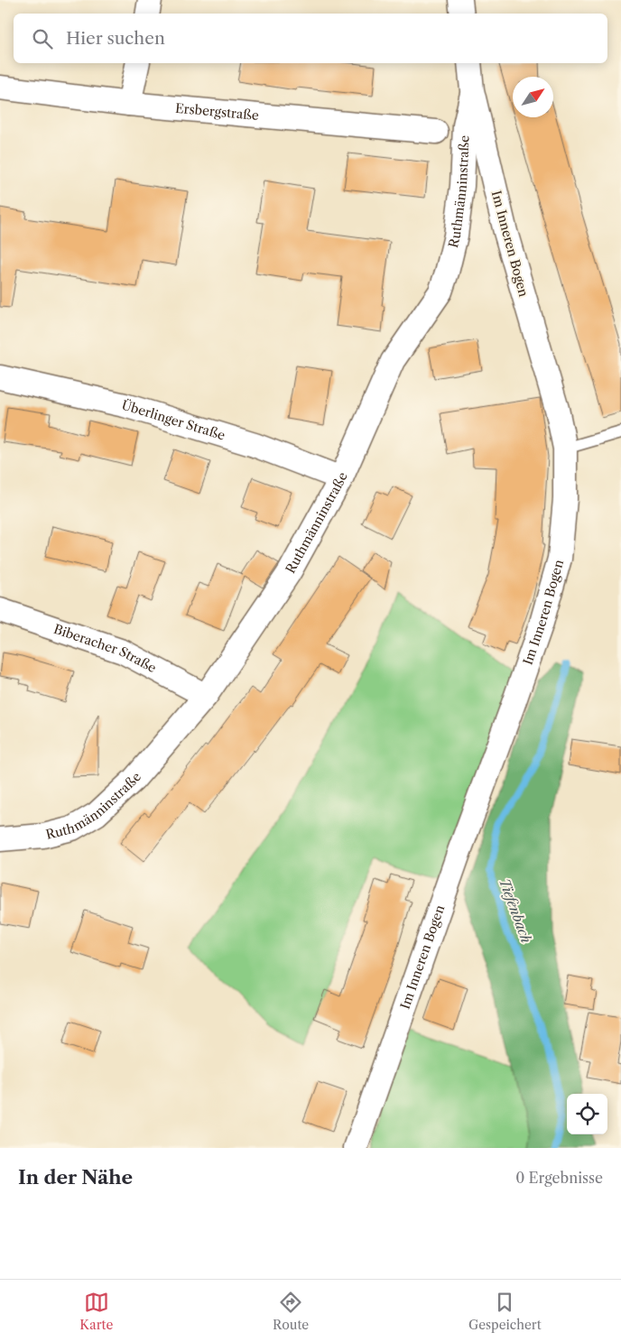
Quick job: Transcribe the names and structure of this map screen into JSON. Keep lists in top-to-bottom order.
{
  "streets": {
    "street": [
      "Ersbergstraße",
      "Ruthmänninstraße",
      "Im Inneren Bogen",
      "Überlinger Straße",
      "Biberacher Straße"
    ]
  },
  "crossings": [
    ["Ruthmänninstraße", "Im Inneren Bogen"],
    ["Ruthmänninstraße", "Überlinger Straße"],
    ["Ruthmänninstraße", "Biberacher Straße"]
  ],
  "water": ["Tiefenbach"],
  "north": "top right",
  "page": {
    "search": "Hier suchen",
    "heading": ["In der Nähe", "0 Ergebnisse"],
    "nav": ["Karte", "Route", "Gespeichert"]
  }
}
